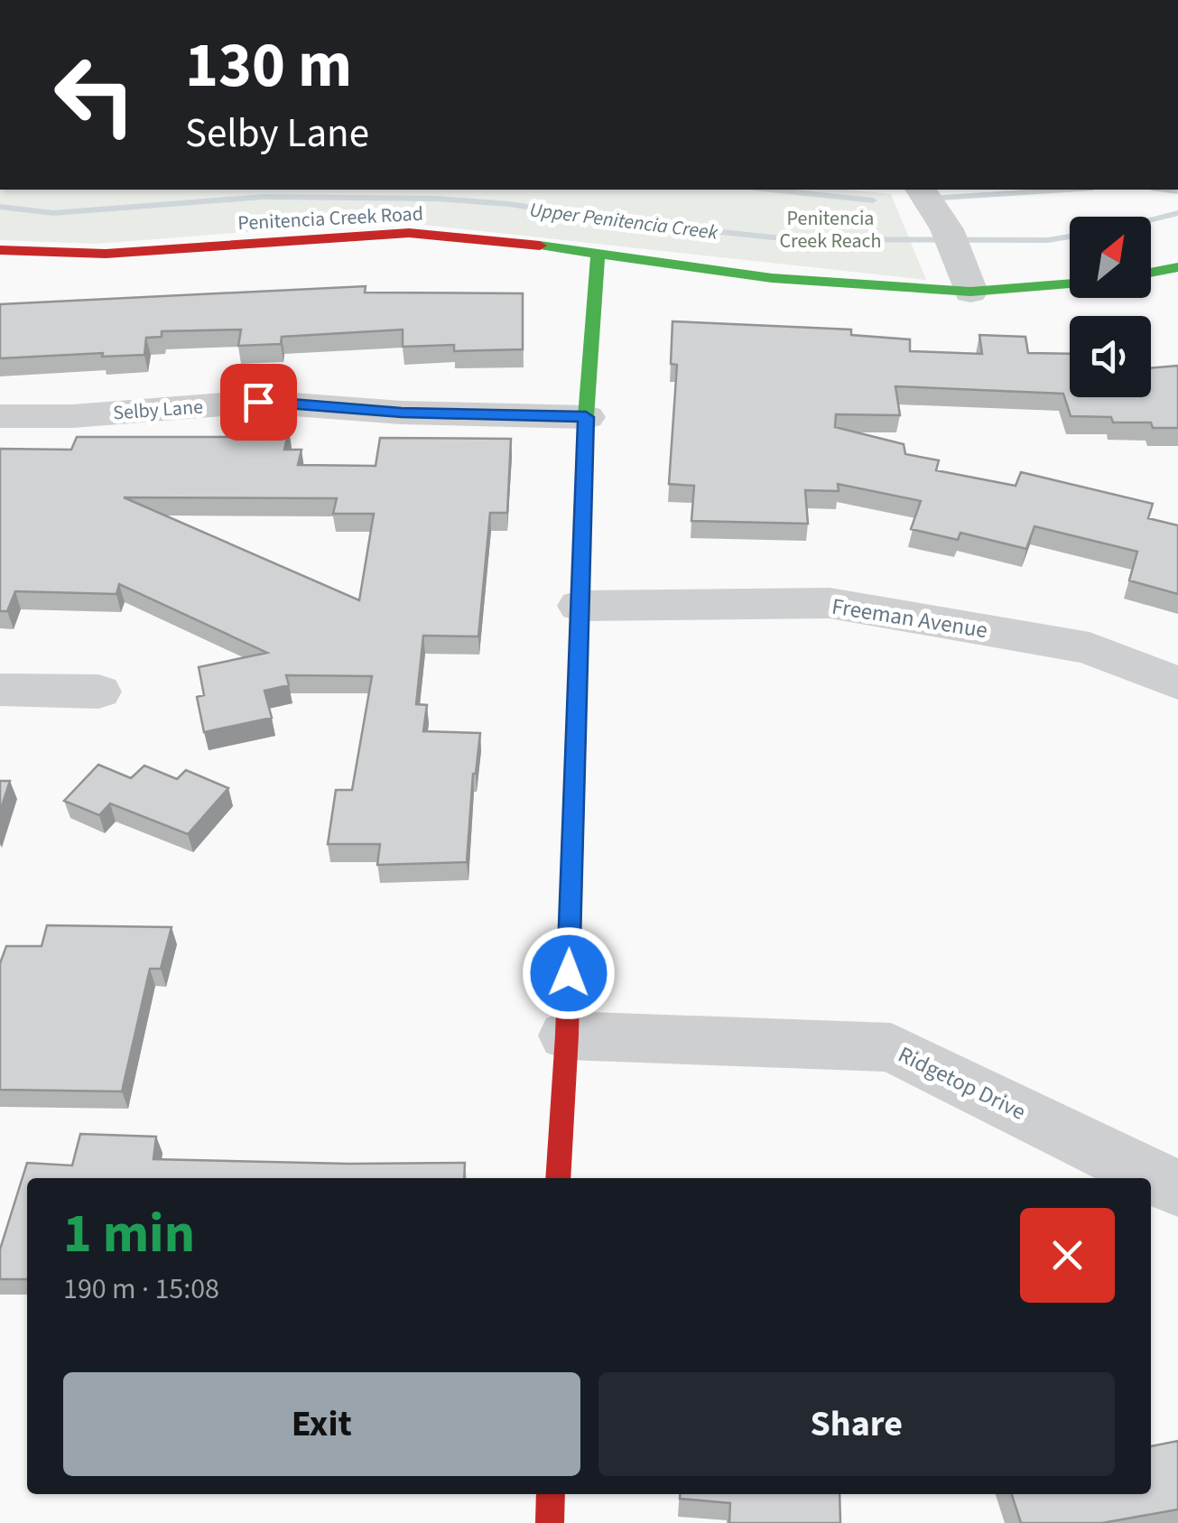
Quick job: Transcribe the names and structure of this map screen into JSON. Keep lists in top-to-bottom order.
{
  "streets": {
    "street": [
      "Penitencia Creek Road",
      "Selby Lane",
      "Freeman Avenue",
      "Ridgetop Drive"
    ]
  },
  "water": ["Upper Penitencia Creek"],
  "parks": ["Penitencia Creek Reach"],
  "north": "top right",
  "page": {
    "turn": ["130 m", "Selby Lane"],
    "heading": ["1 min", "190 m · 15:08"],
    "buttons": ["Exit", "Share"]
  }
}
